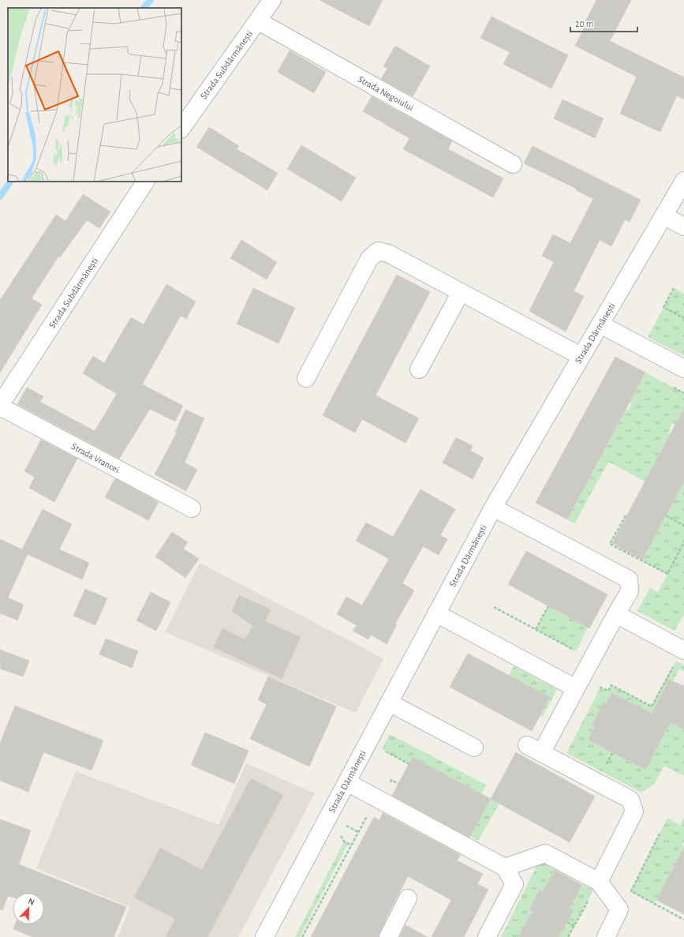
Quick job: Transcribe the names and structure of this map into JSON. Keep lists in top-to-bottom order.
{
  "streets": {
    "street": [
      "Strada Subdărmănești",
      "Strada Negoiului",
      "Strada Dărmănești",
      "Strada Vrancei"
    ]
  },
  "crossings": [
    ["Strada Subdărmănești", "Strada Negoiului"],
    ["Strada Subdărmănești", "Strada Vrancei"]
  ],
  "scale_bar": "20 m",
  "north": "top right"
}
